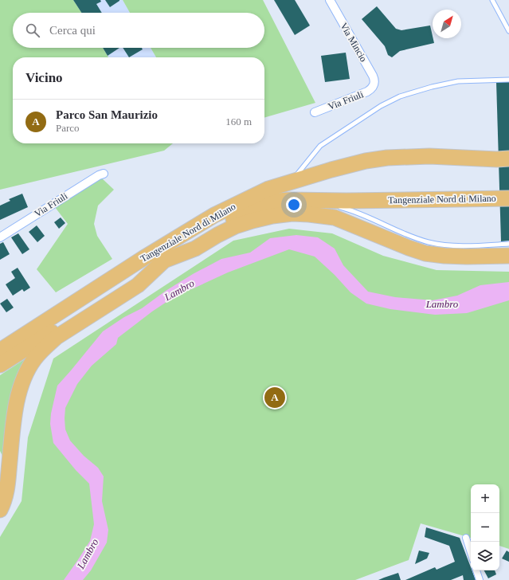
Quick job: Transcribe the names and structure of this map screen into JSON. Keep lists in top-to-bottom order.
{
  "streets": {
    "highway": ["Tangenziale Nord di Milano"],
    "street": ["Via Mincio", "Via Friuli"]
  },
  "crossings": [
    ["Via Mincio", "Via Friuli"]
  ],
  "water": ["Lambro"],
  "north": "top right",
  "page": {
    "search": "Cerca qui",
    "heading": "Vicino",
    "list": [
      {
        "mark": "A",
        "name": "Parco San Maurizio",
        "note": "Parco",
        "value": "160 m"
      }
    ],
    "pins": "A",
    "map_buttons": ["+", "−"]
  }
}
